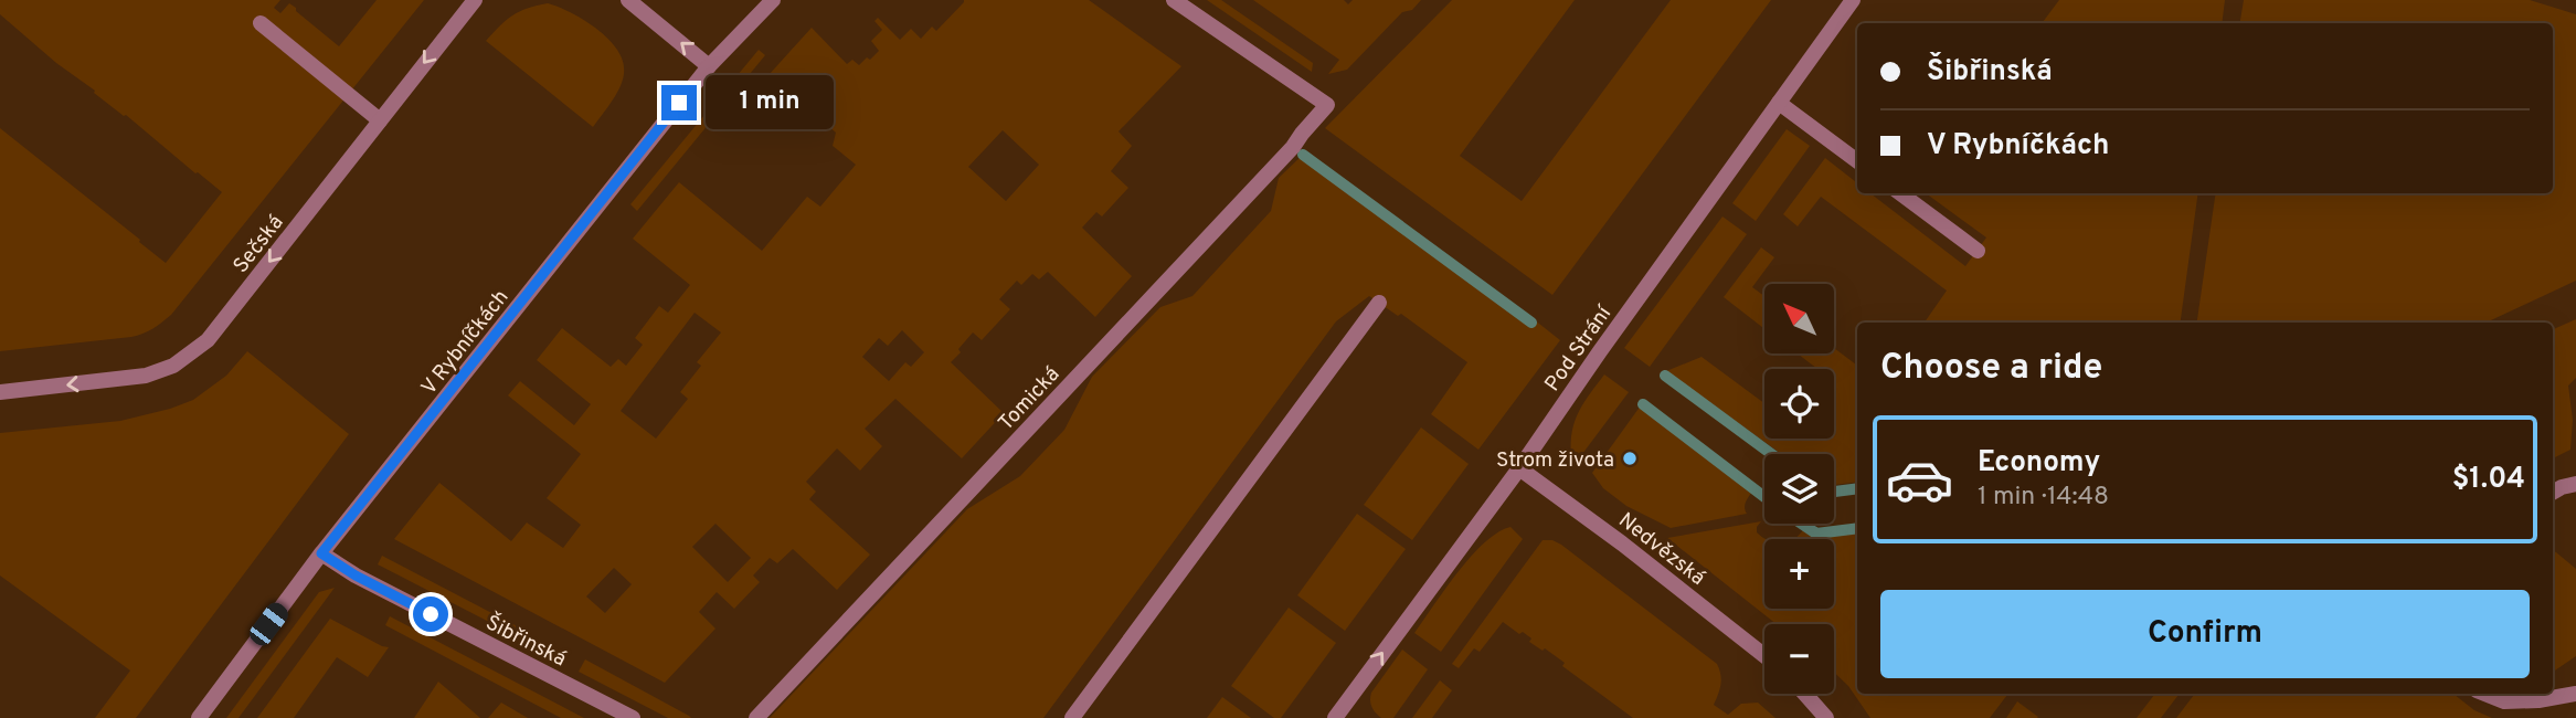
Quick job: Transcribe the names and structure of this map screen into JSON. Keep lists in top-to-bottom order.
{
  "streets": {
    "street": [
      "Sečská",
      "V Rybníčkách",
      "Pod Strání",
      "Tomická",
      "Nedvězská",
      "Šibřinská"
    ]
  },
  "crossings": [
    ["V Rybníčkách", "Šibřinská"],
    ["Pod Strání", "Nedvězská"]
  ],
  "one_way": ["Sečská"],
  "places": ["Strom života"],
  "north": "top left",
  "page": {
    "banner": ["Šibřinská", "V Rybníčkách"],
    "bubble": "1 min",
    "map_buttons": ["+", "−"],
    "heading": "Choose a ride",
    "list": [
      {
        "name": "Economy",
        "note": "1 min · 14:48",
        "value": "$1.04"
      }
    ],
    "buttons": "Confirm"
  }
}
